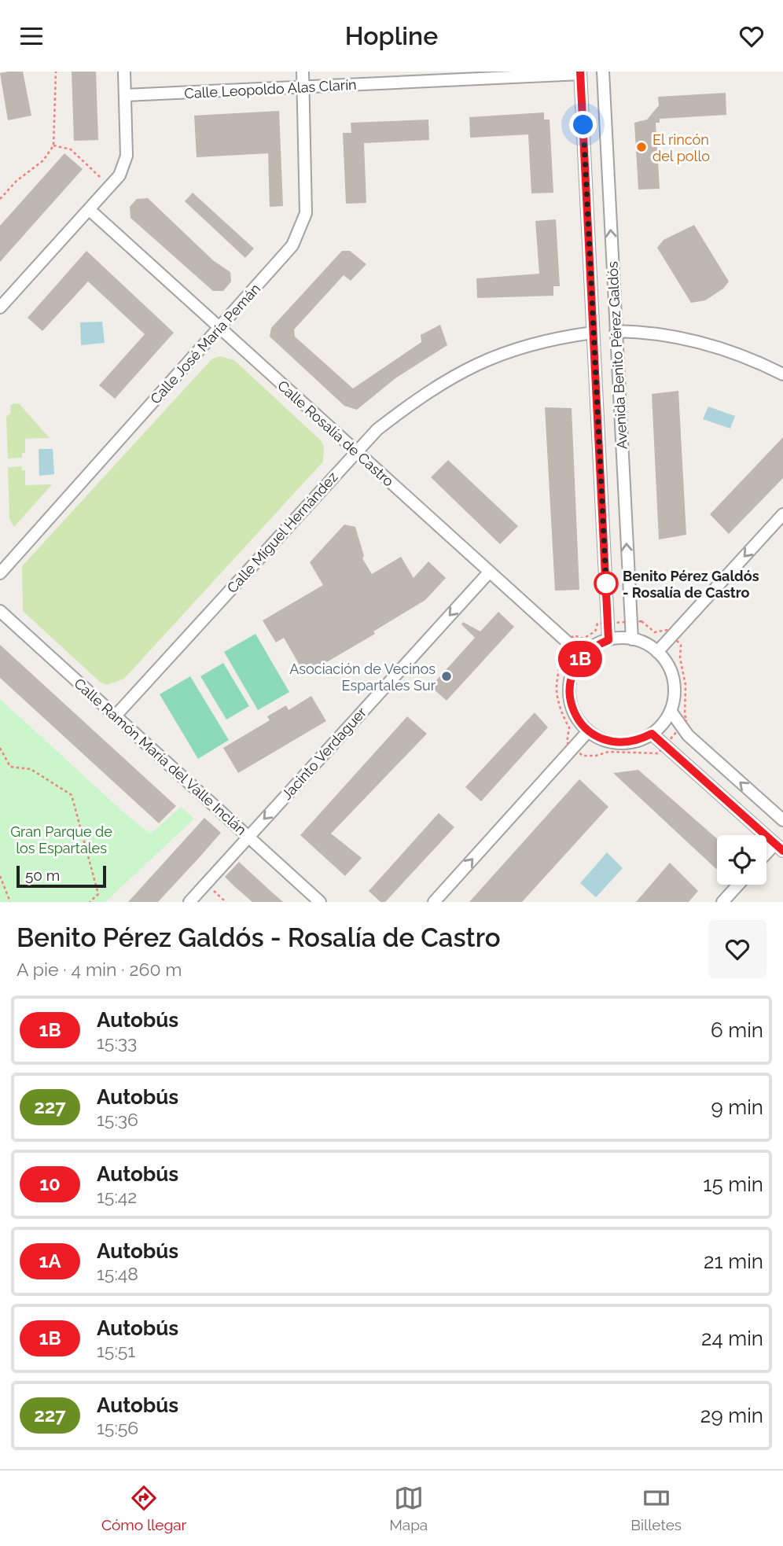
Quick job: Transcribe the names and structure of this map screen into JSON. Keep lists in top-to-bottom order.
{
  "streets": {
    "street": [
      "Calle Leopoldo Alas Clarín",
      "Calle José María Pemán",
      "Avenida Benito Pérez Galdós",
      "Calle Rosalía de Castro",
      "Calle Miguel Hernández",
      "Jacinto Verdaguer",
      "Calle Ramón María del Valle Inclán"
    ]
  },
  "crossings": [
    ["Calle Leopoldo Alas Clarín", "Calle José María Pemán"],
    ["Calle Leopoldo Alas Clarín", "Avenida Benito Pérez Galdós"],
    ["Calle José María Pemán", "Calle Rosalía de Castro"],
    ["Avenida Benito Pérez Galdós", "Calle Rosalía de Castro"],
    ["Avenida Benito Pérez Galdós", "Calle Miguel Hernández"],
    ["Calle Rosalía de Castro", "Calle Miguel Hernández"],
    ["Calle Rosalía de Castro", "Jacinto Verdaguer"],
    ["Calle Miguel Hernández", "Calle Ramón María del Valle Inclán"],
    ["Jacinto Verdaguer", "Calle Ramón María del Valle Inclán"]
  ],
  "one_way": ["Jacinto Verdaguer"],
  "parks": ["Gran Parque de los Espartales"],
  "places": ["El rincón del pollo", "Benito Pérez Galdós - Rosalía de Castro", "Asociación de Vecinos Espartales Sur"],
  "lines": ["bus line 1B"],
  "scale_bar": "50 m",
  "page": {
    "header": "Hopline",
    "on_map": "1B",
    "scale": "50 m",
    "heading": ["Benito Pérez Galdós - Rosalía de Castro", "A pie · 4 min · 260 m"],
    "list": [
      {
        "mark": "1B",
        "name": "Autobús",
        "note": "15:33",
        "value": "6 min"
      },
      {
        "mark": "227",
        "name": "Autobús",
        "note": "15:36",
        "value": "9 min"
      },
      {
        "mark": "10",
        "name": "Autobús",
        "note": "15:42",
        "value": "15 min"
      },
      {
        "mark": "1A",
        "name": "Autobús",
        "note": "15:48",
        "value": "21 min"
      },
      {
        "mark": "1B",
        "name": "Autobús",
        "note": "15:51",
        "value": "24 min"
      },
      {
        "mark": "227",
        "name": "Autobús",
        "note": "15:56",
        "value": "29 min"
      }
    ],
    "tabs": ["Cómo llegar", "Mapa", "Billetes"]
  }
}
